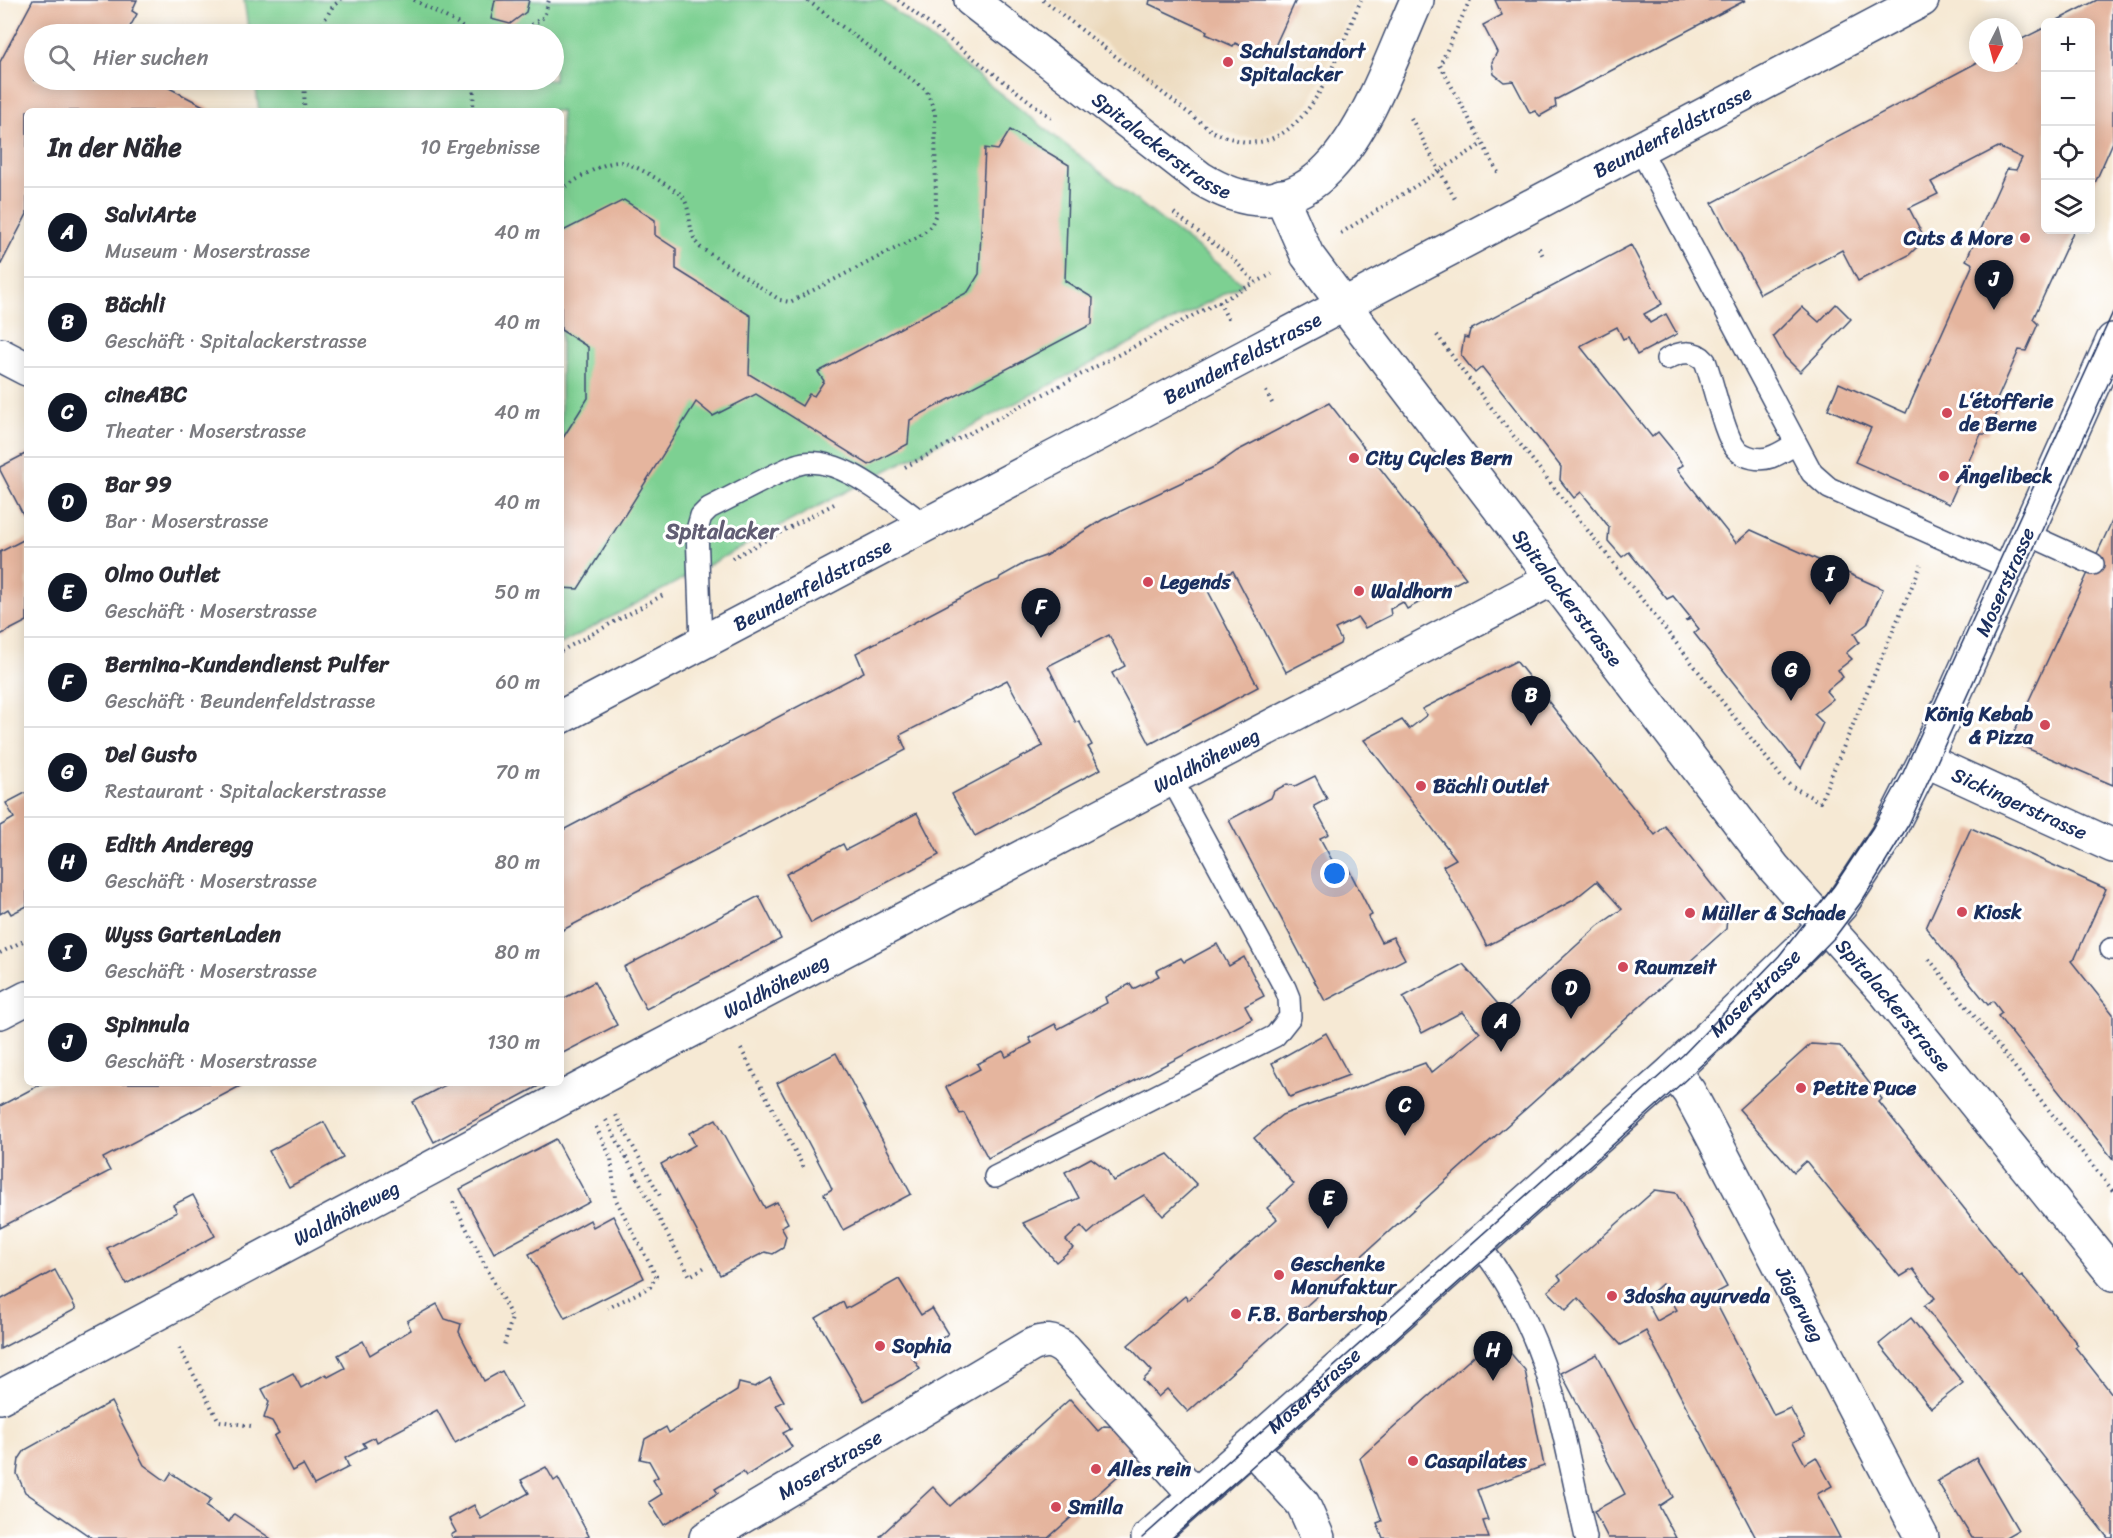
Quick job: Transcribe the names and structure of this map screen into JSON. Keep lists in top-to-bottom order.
{
  "streets": {
    "street": [
      "Beundenfeldstrasse",
      "Spitalackerstrasse",
      "Moserstrasse",
      "Waldhöheweg",
      "Sickingerstrasse",
      "Jägerweg"
    ]
  },
  "crossings": [
    ["Beundenfeldstrasse", "Spitalackerstrasse"],
    ["Spitalackerstrasse", "Moserstrasse"],
    ["Spitalackerstrasse", "Waldhöheweg"],
    ["Moserstrasse", "Sickingerstrasse"],
    ["Moserstrasse", "Jägerweg"]
  ],
  "districts": ["Spitalacker"],
  "places": [
    "Schulstandort Spitalacker",
    "Cuts & More",
    "L‘étofferie de Berne",
    "City Cycles Bern",
    "Ängelibeck",
    "Legends",
    "Waldhorn",
    "König Kebab & Pizza",
    "Bächli Outlet",
    "Kiosk",
    "Müller & Schade",
    "Raumzeit",
    "Petite Puce",
    "Geschenke Manufaktur",
    "3dosha ayurveda",
    "F.B. Barbershop",
    "Sophia",
    "Casapilates",
    "Alles rein",
    "Smilla"
  ],
  "north": "bottom",
  "page": {
    "map_buttons": ["+", "−"],
    "search": "Hier suchen",
    "heading": ["In der Nähe", "10 Ergebnisse"],
    "list": [
      {
        "mark": "A",
        "name": "SalviArte",
        "note": "Museum · Moserstrasse",
        "value": "40 m"
      },
      {
        "mark": "B",
        "name": "Bächli",
        "note": "Geschäft · Spitalackerstrasse",
        "value": "40 m"
      },
      {
        "mark": "C",
        "name": "cineABC",
        "note": "Theater · Moserstrasse",
        "value": "40 m"
      },
      {
        "mark": "D",
        "name": "Bar 99",
        "note": "Bar · Moserstrasse",
        "value": "40 m"
      },
      {
        "mark": "E",
        "name": "Olmo Outlet",
        "note": "Geschäft · Moserstrasse",
        "value": "50 m"
      },
      {
        "mark": "F",
        "name": "Bernina-Kundendienst Pulfer",
        "note": "Geschäft · Beundenfeldstrasse",
        "value": "60 m"
      },
      {
        "mark": "G",
        "name": "Del Gusto",
        "note": "Restaurant · Spitalackerstrasse",
        "value": "70 m"
      },
      {
        "mark": "H",
        "name": "Edith Anderegg",
        "note": "Geschäft · Moserstrasse",
        "value": "80 m"
      },
      {
        "mark": "I",
        "name": "Wyss GartenLaden",
        "note": "Geschäft · Moserstrasse",
        "value": "80 m"
      },
      {
        "mark": "J",
        "name": "Spinnula",
        "note": "Geschäft · Moserstrasse",
        "value": "130 m"
      }
    ],
    "pins": [
      "J",
      "I",
      "F",
      "G",
      "B",
      "D",
      "A",
      "C",
      "E",
      "H"
    ]
  }
}
